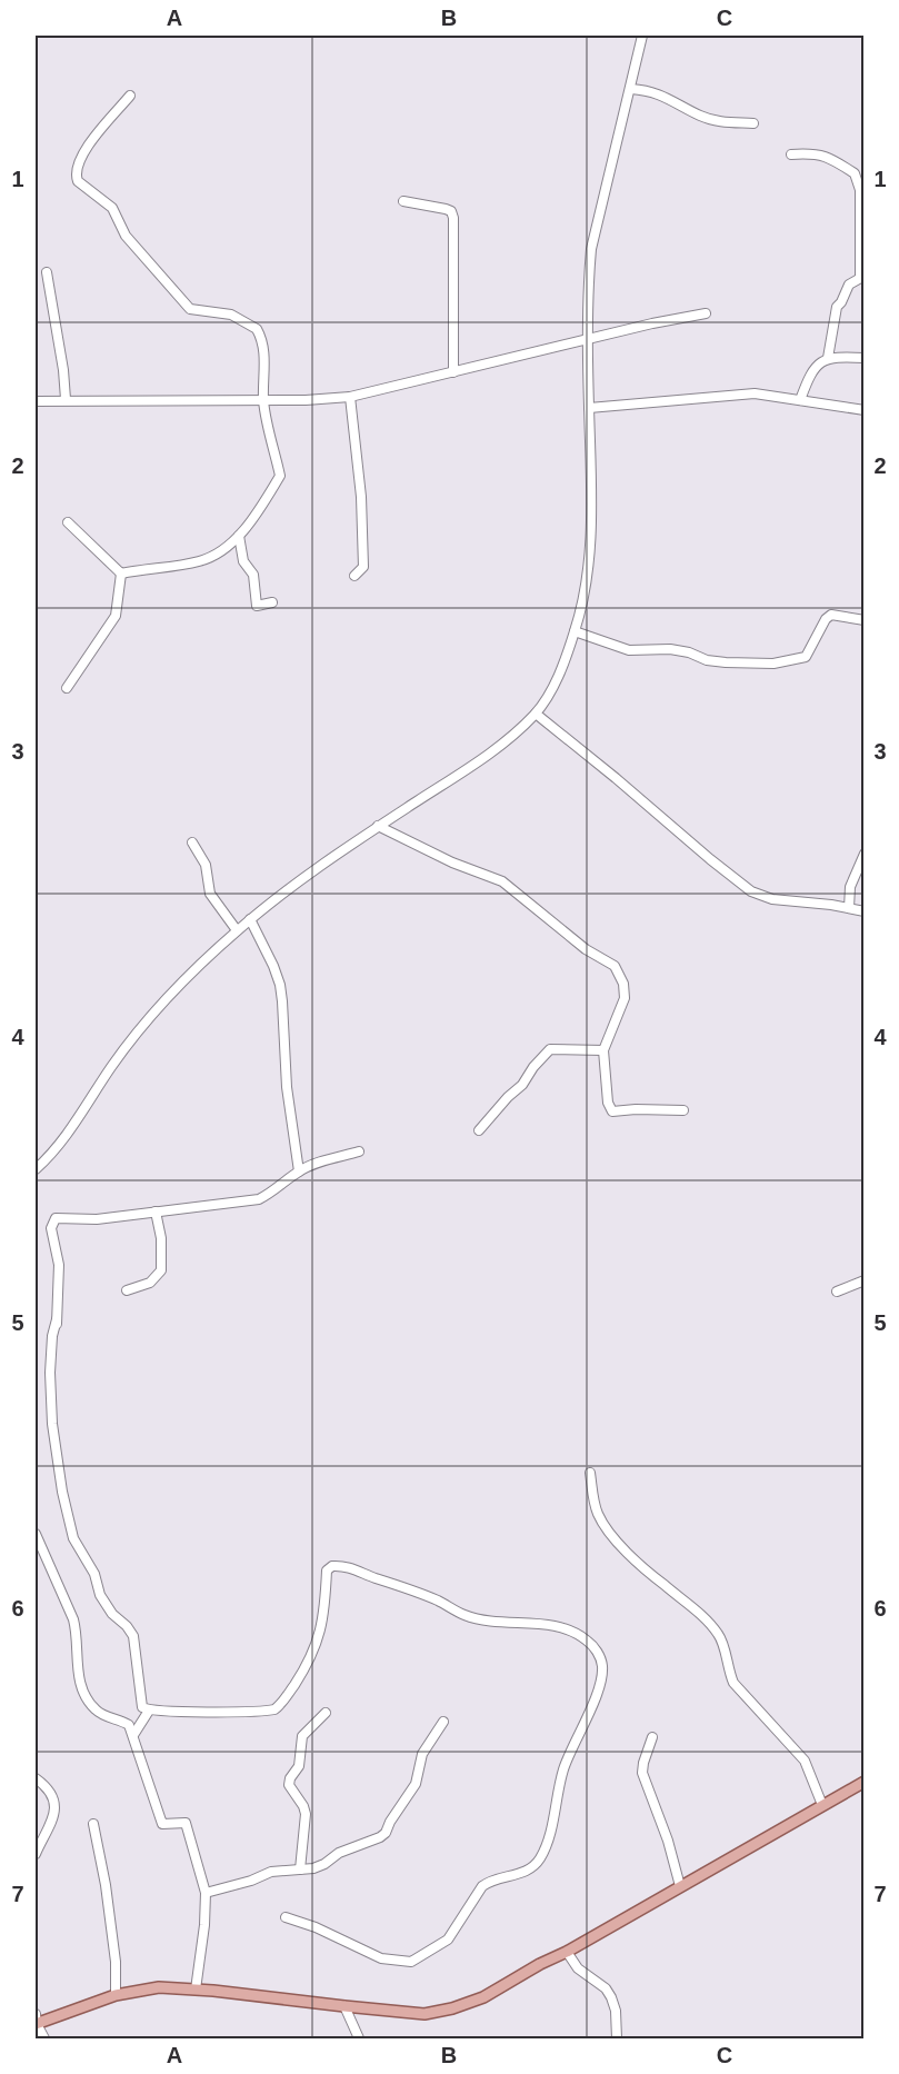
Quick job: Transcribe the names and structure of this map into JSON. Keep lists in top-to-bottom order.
{
  "grid": {
    "columns": ["A", "B", "C"],
    "rows": [
      "1",
      "2",
      "3",
      "4",
      "5",
      "6",
      "7"
    ]
  }
}
